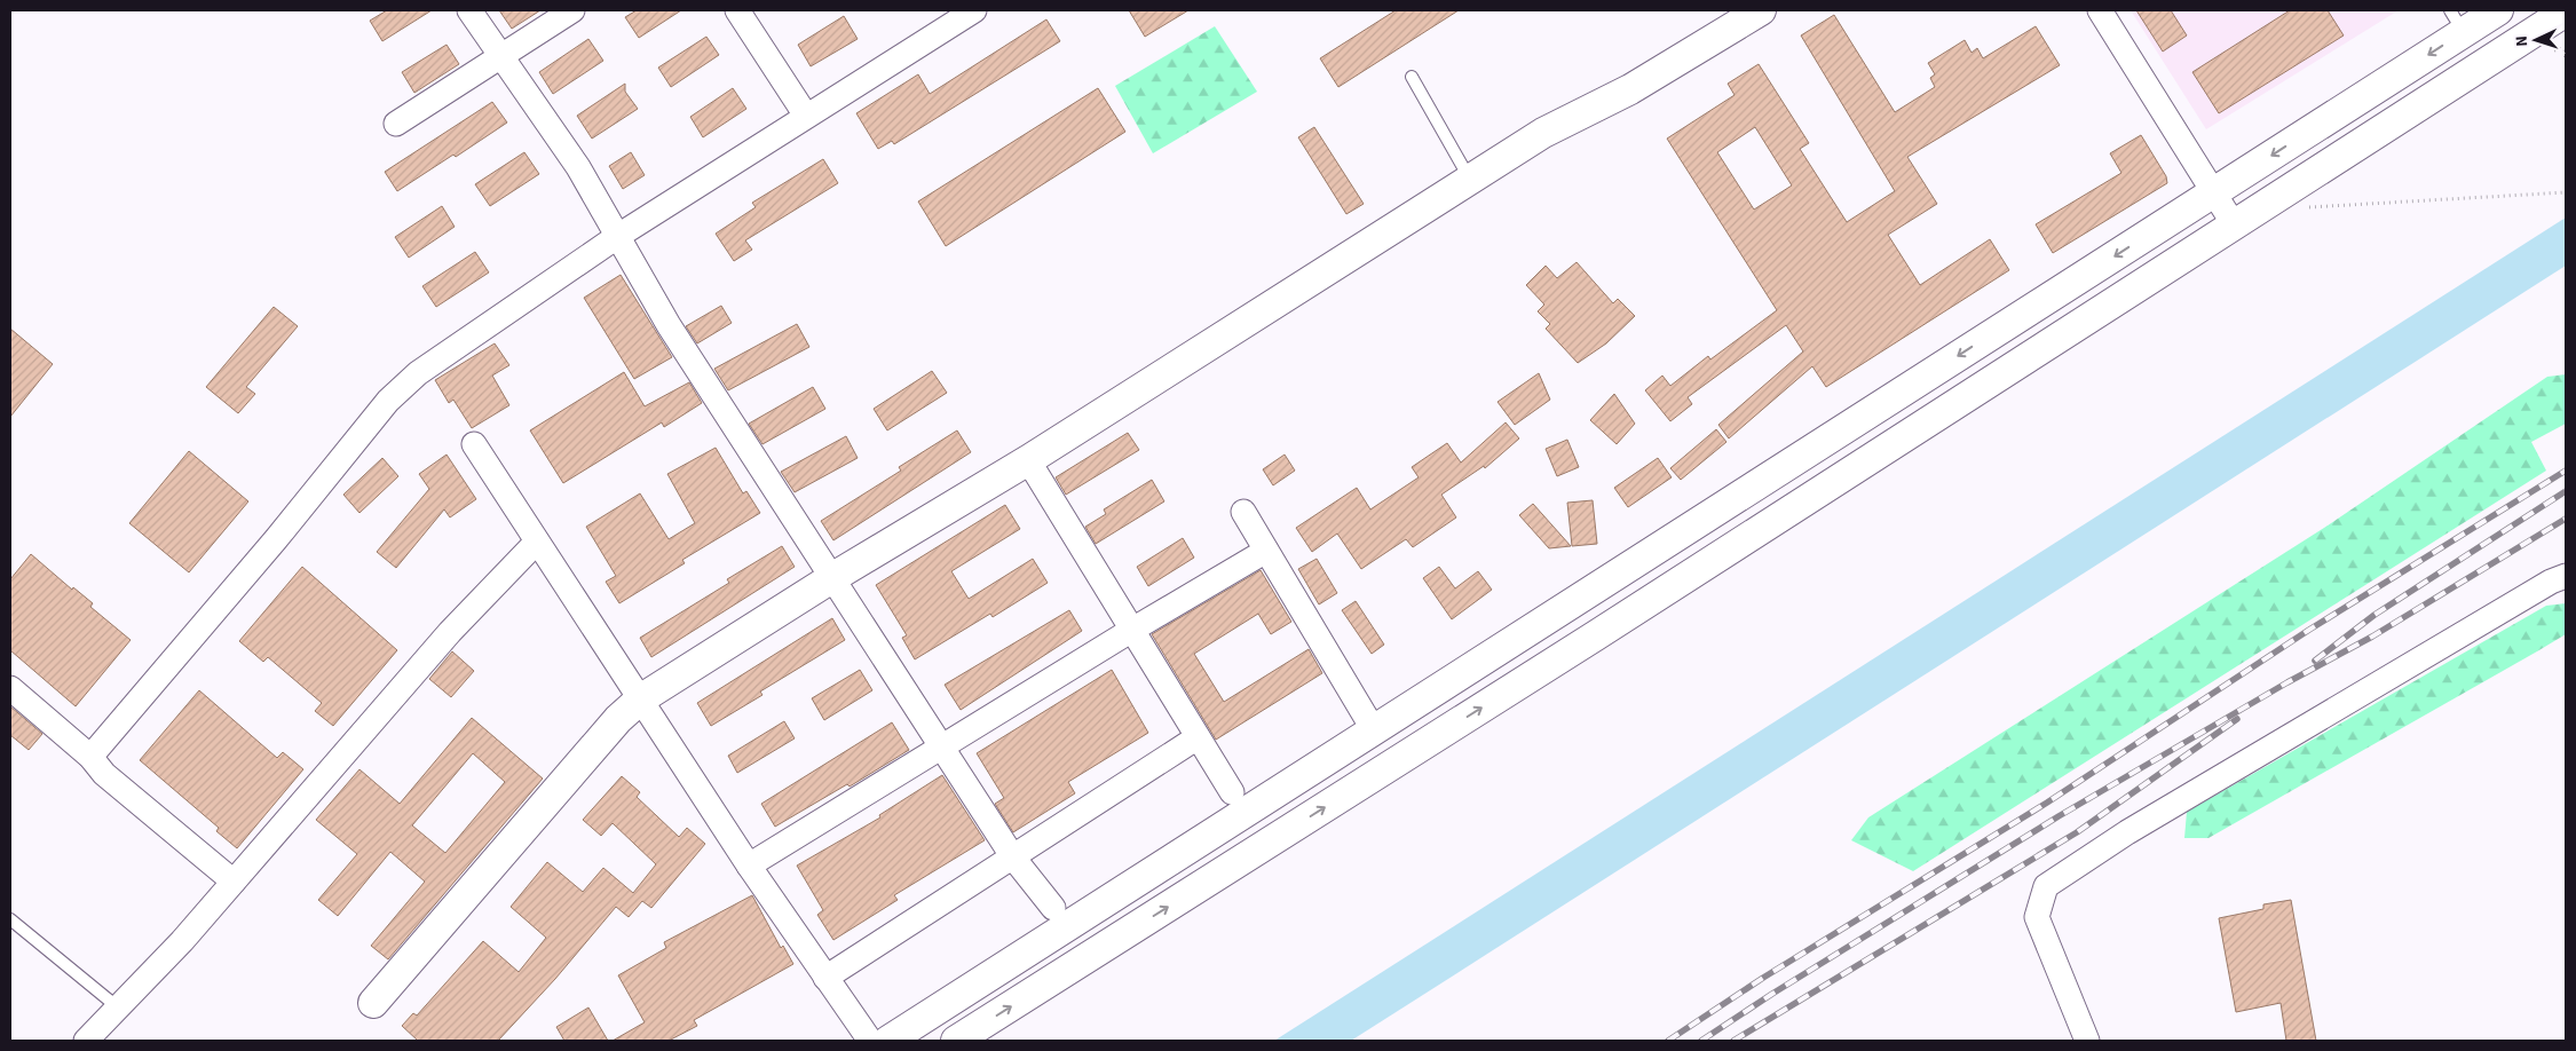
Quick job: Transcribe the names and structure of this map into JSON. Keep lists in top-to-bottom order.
{
  "north": "left"
}
